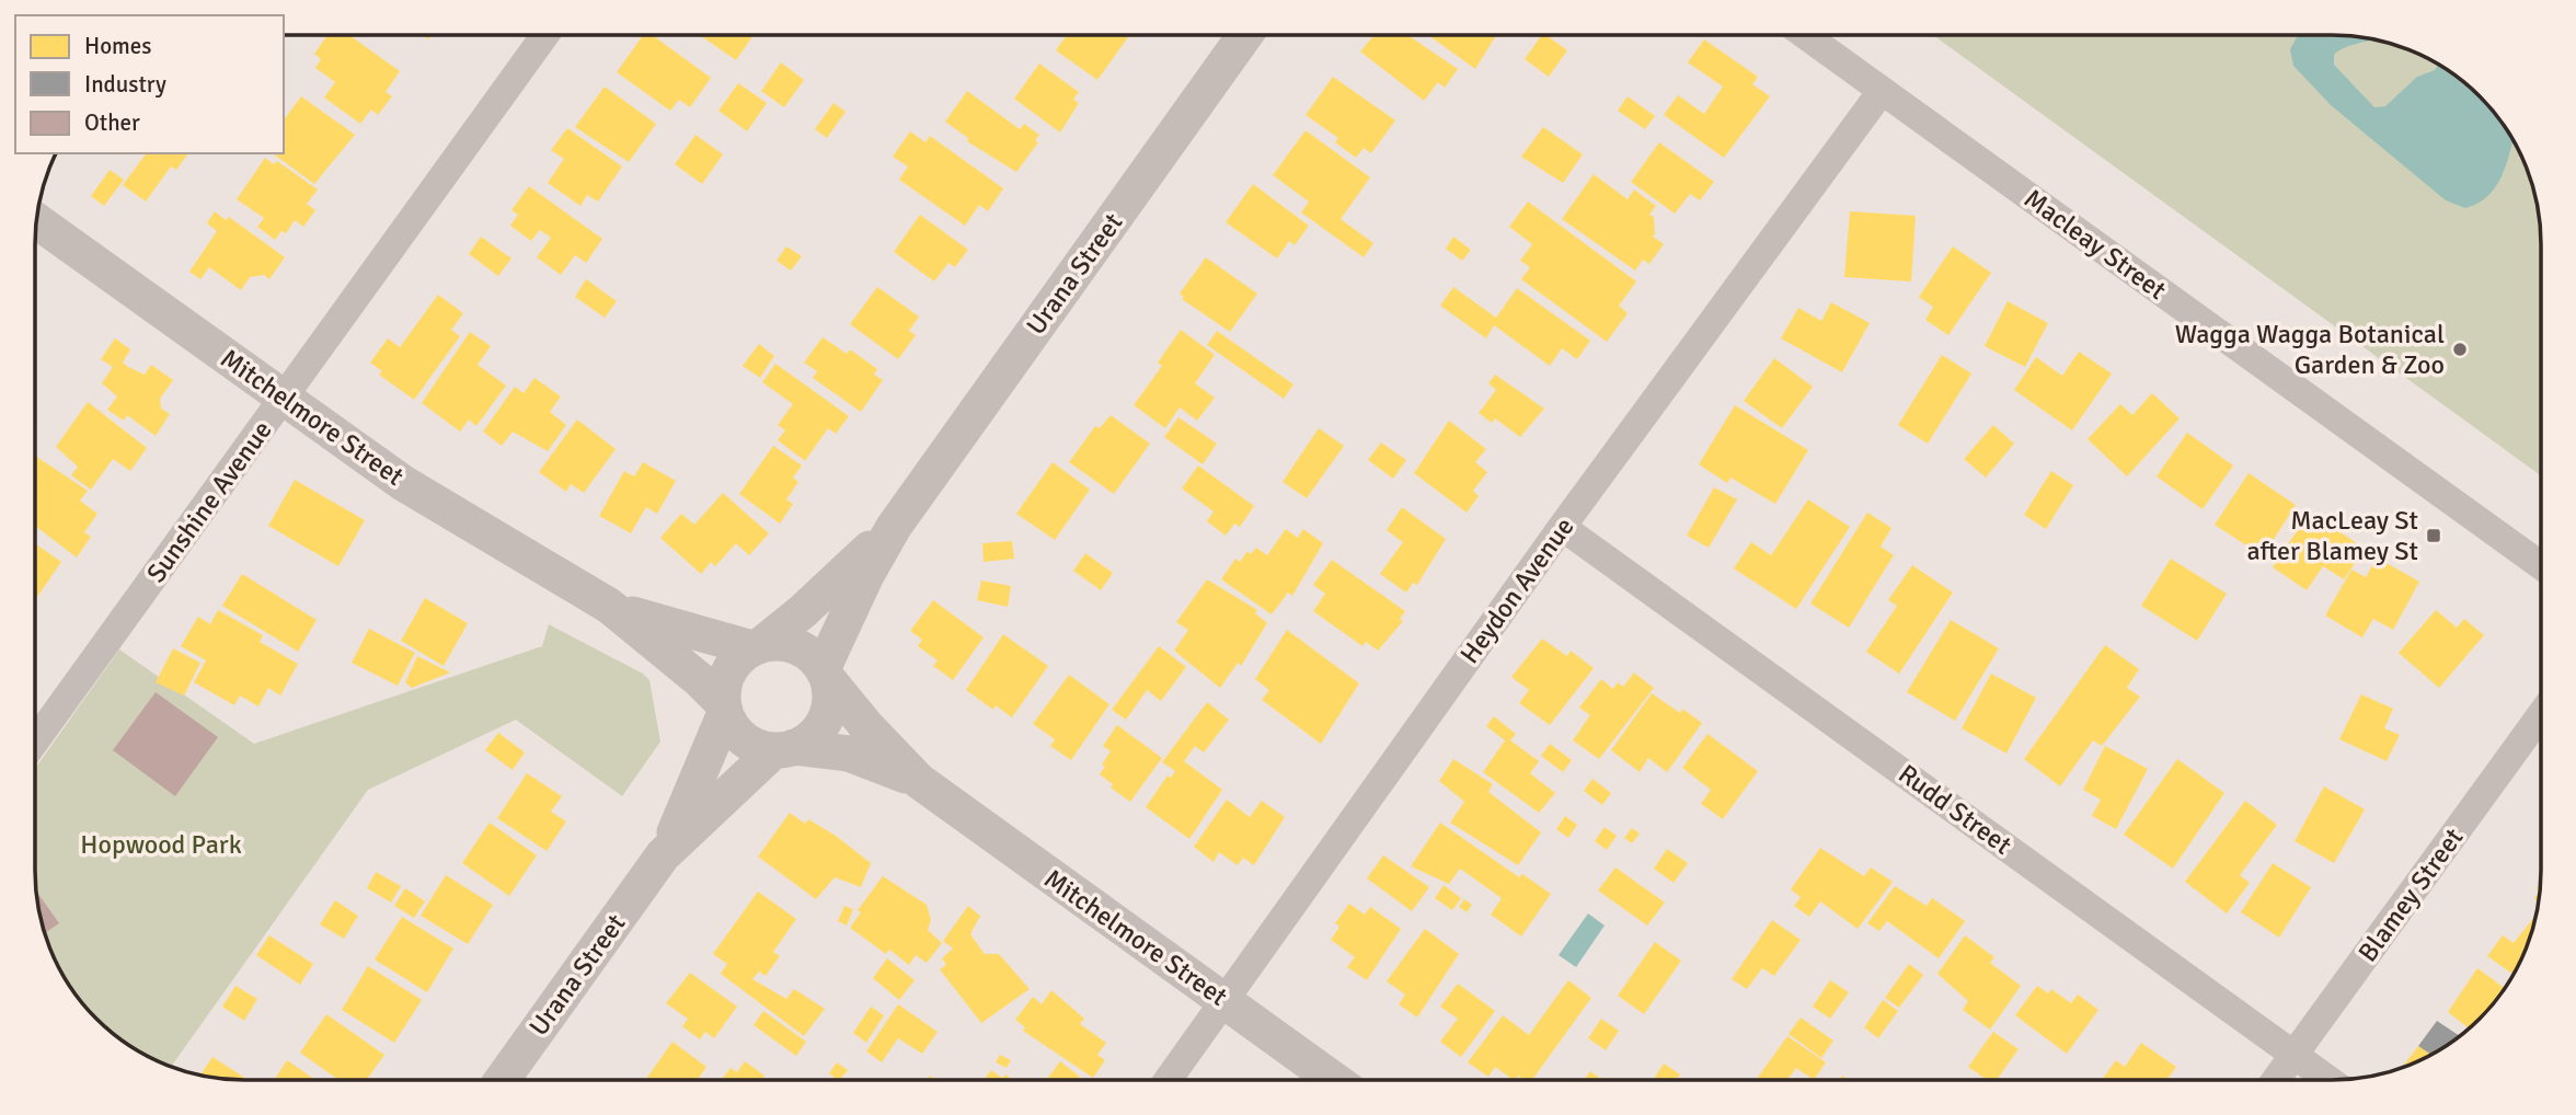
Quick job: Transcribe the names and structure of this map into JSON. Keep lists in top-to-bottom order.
{
  "streets": {
    "street": [
      "Macleay Street",
      "Urana Street",
      "Mitchelmore Street",
      "Sunshine Avenue",
      "Heydon Avenue",
      "Rudd Street",
      "Blamey Street"
    ]
  },
  "crossings": [
    ["Macleay Street", "Heydon Avenue"],
    ["Urana Street", "Mitchelmore Street"],
    ["Mitchelmore Street", "Sunshine Avenue"],
    ["Mitchelmore Street", "Heydon Avenue"],
    ["Heydon Avenue", "Rudd Street"],
    ["Rudd Street", "Blamey Street"]
  ],
  "parks": ["Hopwood Park"],
  "places": {
    "other": ["Wagga Wagga Botanical Garden & Zoo"],
    "transit": ["MacLeay St after Blamey St"]
  },
  "legend": ["Homes", "Industry", "Other"]
}
